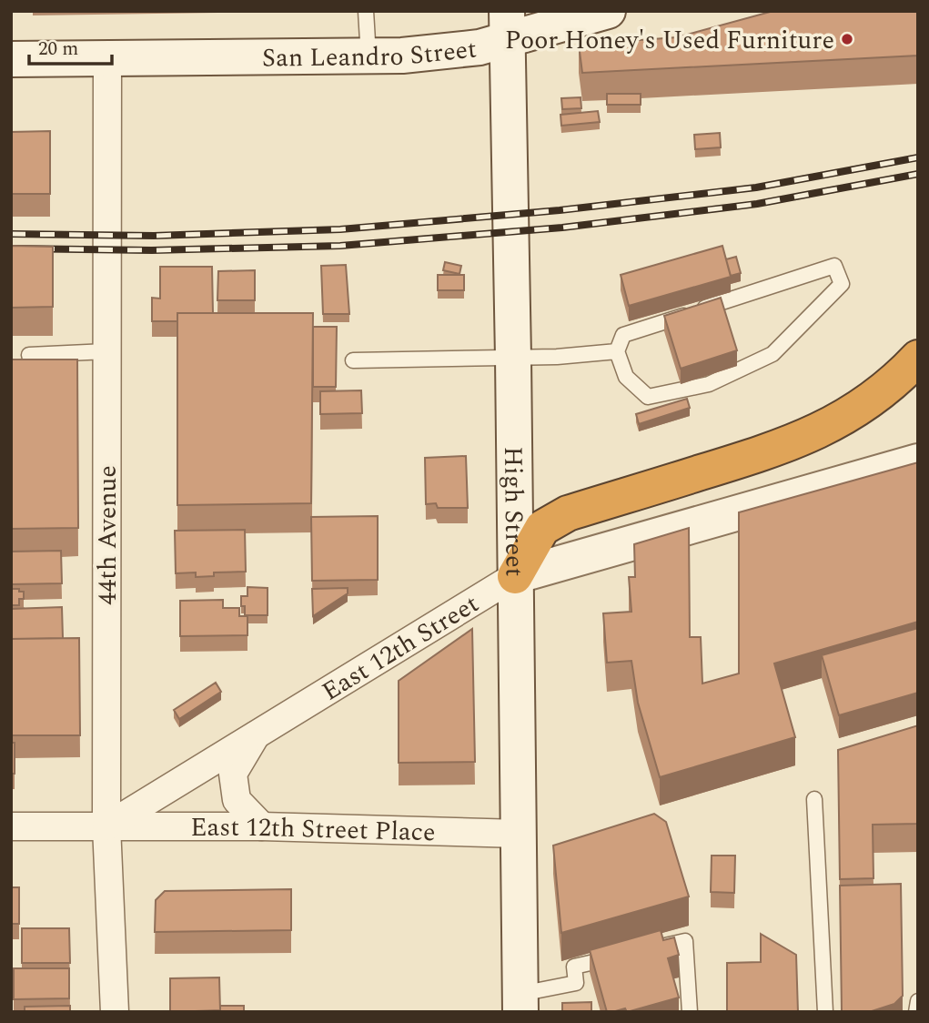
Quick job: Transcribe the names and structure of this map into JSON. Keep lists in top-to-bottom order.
{
  "streets": {
    "main road": ["San Leandro Street", "High Street", "East 12th Street"],
    "street": ["44th Avenue", "East 12th Street Place"]
  },
  "crossings": [
    ["San Leandro Street", "High Street"],
    ["San Leandro Street", "44th Avenue"],
    ["High Street", "East 12th Street"],
    ["High Street", "East 12th Street Place"],
    ["44th Avenue", "East 12th Street"],
    ["44th Avenue", "East 12th Street Place"],
    ["East 12th Street", "East 12th Street Place"]
  ],
  "places": ["Poor Honey's Used Furniture"],
  "scale_bar": "20 m"
}
